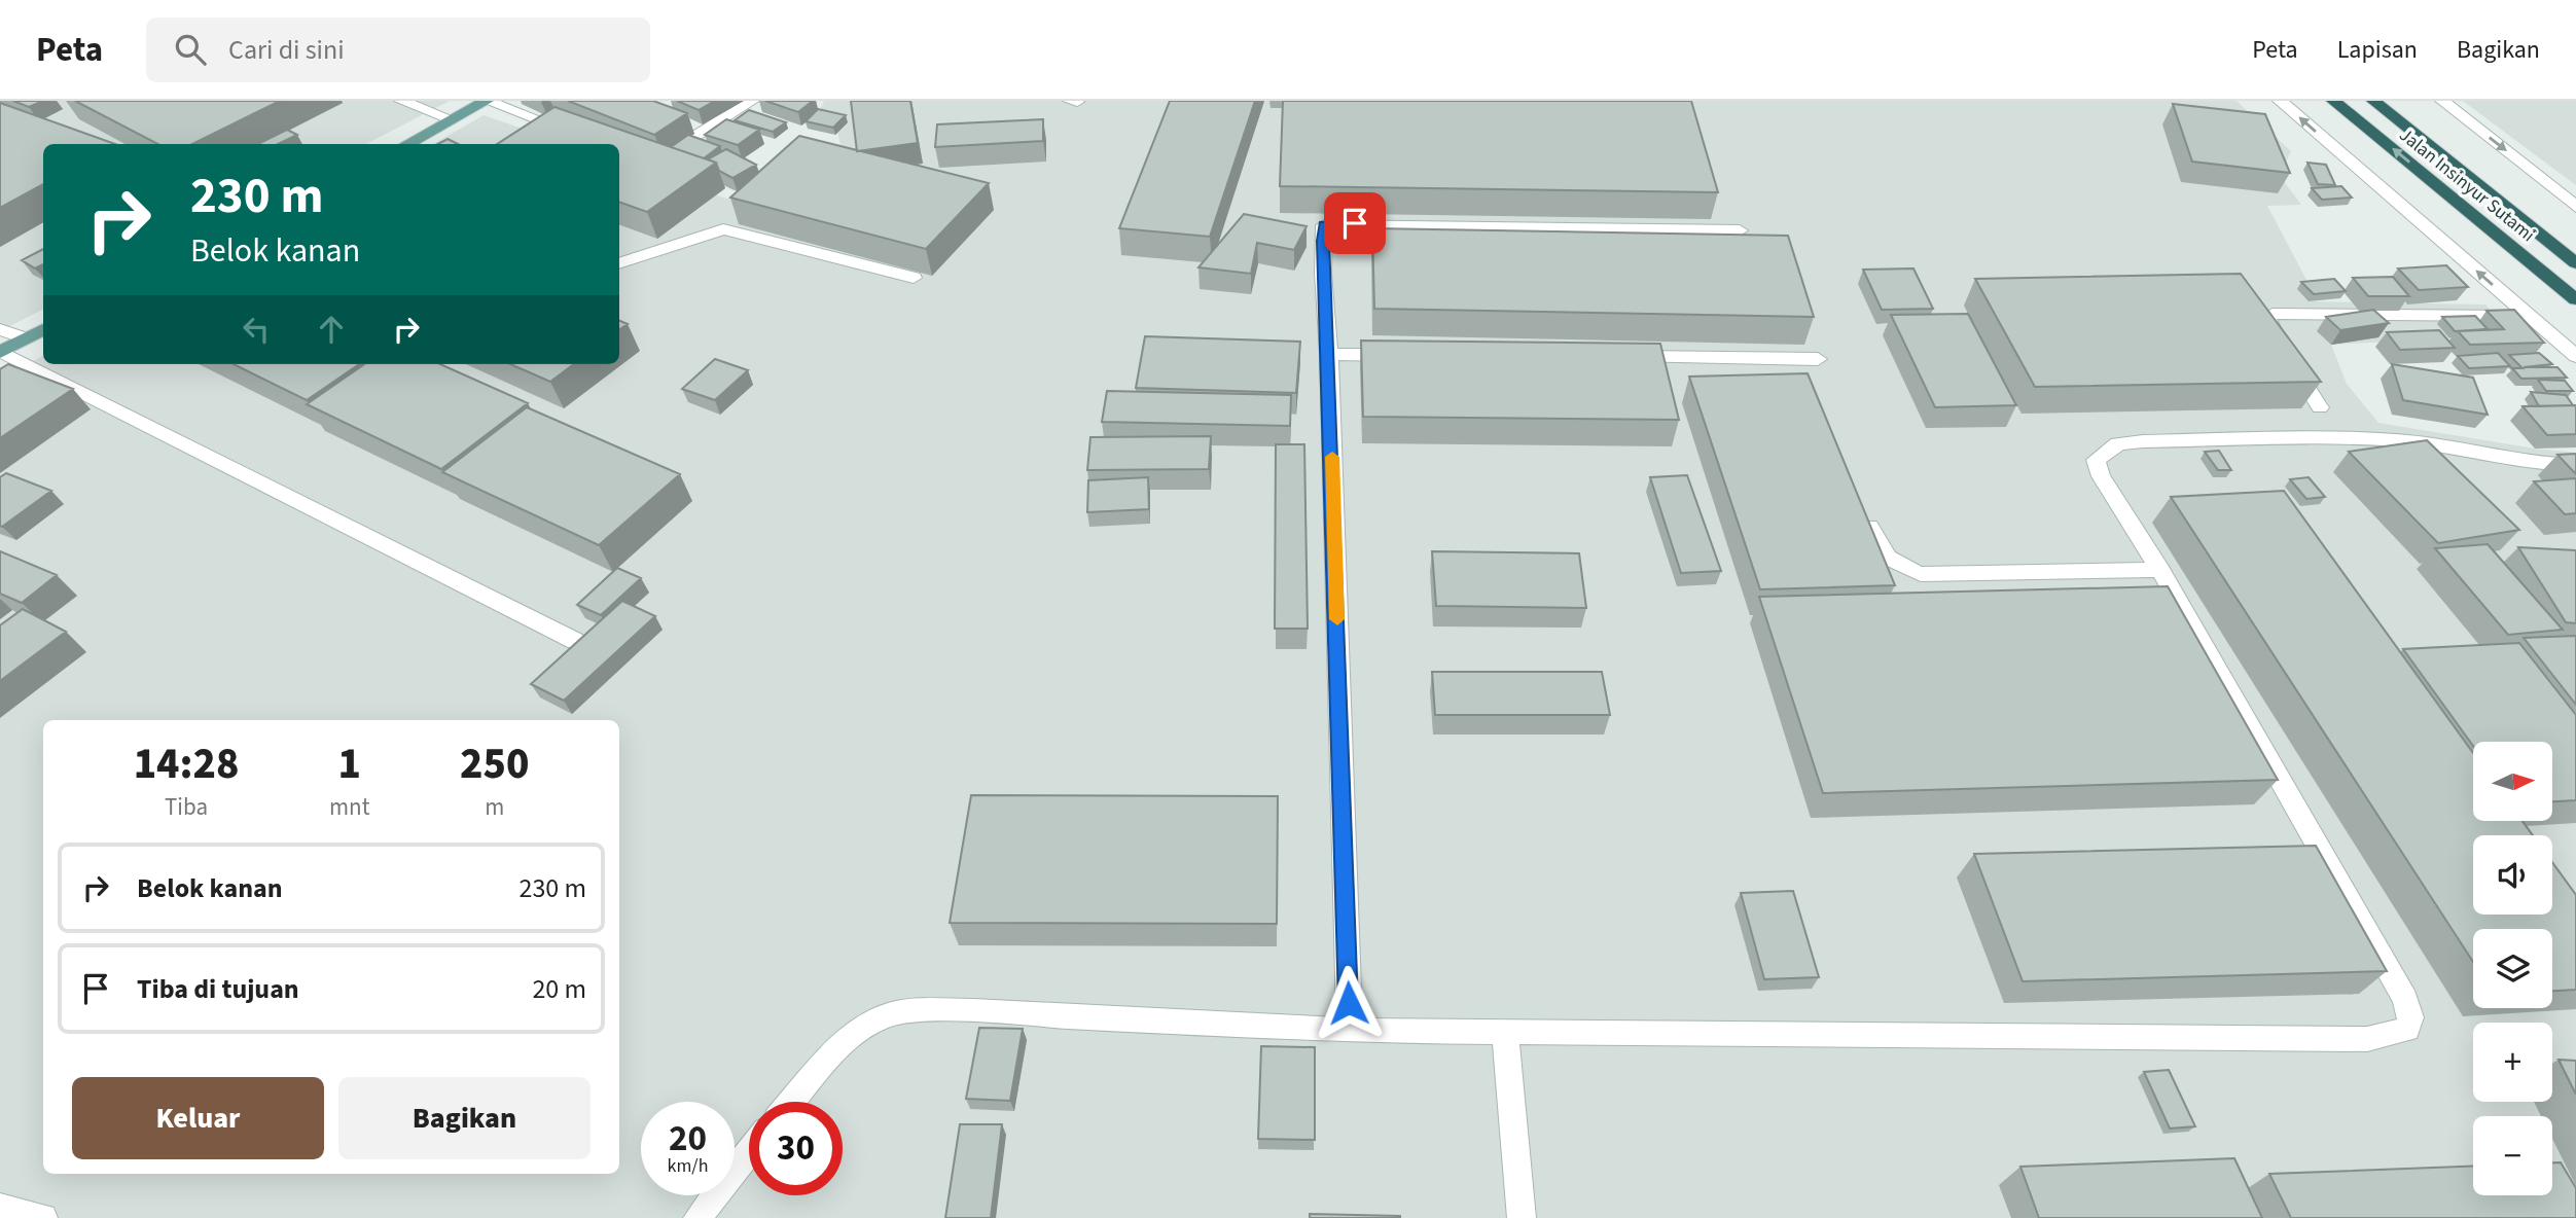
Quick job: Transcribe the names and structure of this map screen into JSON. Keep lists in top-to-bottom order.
{
  "streets": {
    "highway": ["Jalan Insinyur Sutami"]
  },
  "north": "right",
  "page": {
    "header": "Peta",
    "search": "Cari di sini",
    "nav": ["Peta", "Lapisan", "Bagikan"],
    "turn": ["230 m", "Belok kanan"],
    "eta": [
      "14:28",
      "Tiba",
      "1",
      "mnt",
      "250",
      "m"
    ],
    "map_buttons": ["+", "−"],
    "list": [
      {
        "name": "Belok kanan",
        "value": "230 m"
      },
      {
        "name": "Tiba di tujuan",
        "value": "20 m"
      }
    ],
    "buttons": ["Keluar", "Bagikan"],
    "speed": "20 km/h",
    "limit": "30"
  }
}
